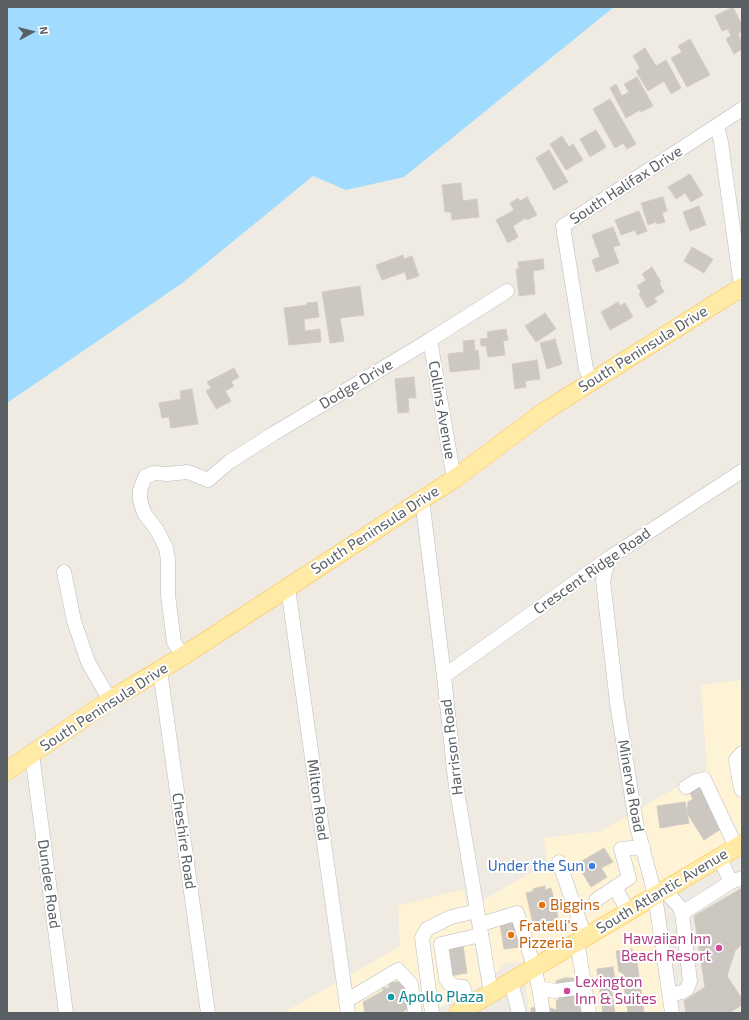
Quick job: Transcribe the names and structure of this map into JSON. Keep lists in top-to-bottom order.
{
  "streets": {
    "main road": ["South Peninsula Drive", "South Atlantic Avenue"],
    "street": [
      "South Halifax Drive",
      "Dodge Drive",
      "Collins Avenue",
      "Crescent Ridge Road",
      "Harrison Road",
      "Minerva Road",
      "Milton Road",
      "Cheshire Road",
      "Dundee Road"
    ]
  },
  "crossings": [
    ["South Halifax Drive", "South Peninsula Drive"],
    ["South Peninsula Drive", "Dodge Drive"],
    ["South Peninsula Drive", "Collins Avenue"],
    ["South Peninsula Drive", "Harrison Road"],
    ["South Peninsula Drive", "Milton Road"],
    ["South Peninsula Drive", "Cheshire Road"],
    ["South Peninsula Drive", "Dundee Road"],
    ["Dodge Drive", "Collins Avenue"],
    ["Crescent Ridge Road", "Harrison Road"],
    ["Crescent Ridge Road", "Minerva Road"],
    ["Harrison Road", "South Atlantic Avenue"],
    ["Minerva Road", "South Atlantic Avenue"]
  ],
  "places": [
    "Under the Sun",
    "Biggins",
    "Fratelli's Pizzeria",
    "Hawaiian Inn Beach Resort",
    "Lexington Inn & Suites",
    "Apollo Plaza"
  ],
  "north": "right"
}
